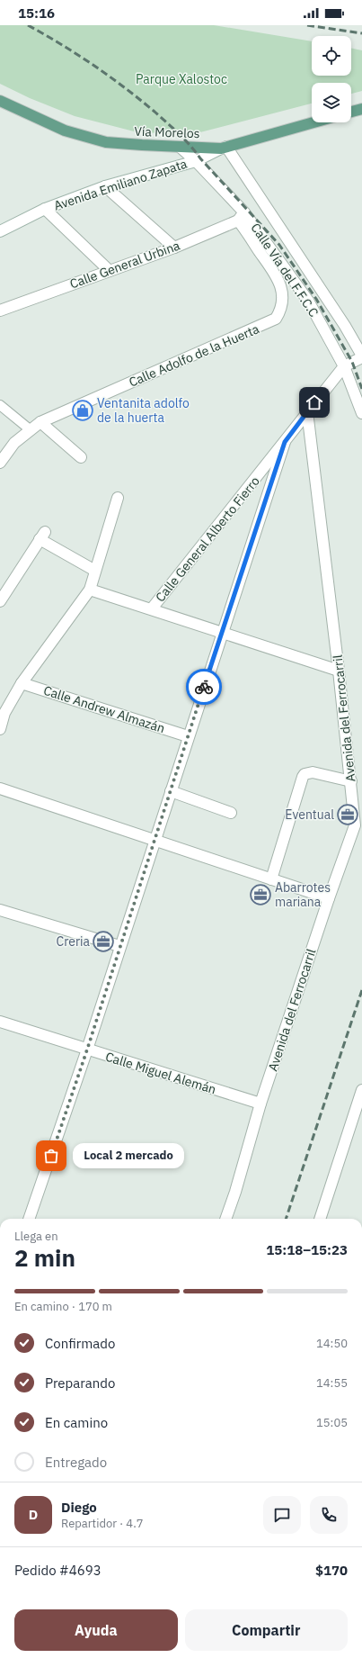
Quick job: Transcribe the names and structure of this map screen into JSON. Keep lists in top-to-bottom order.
{
  "streets": {
    "main road": ["Vía Morelos"],
    "street": [
      "Avenida Emiliano Zapata",
      "Calle General Urbina",
      "Calle Vía del F.F.C.C",
      "Calle Adolfo de la Huerta",
      "Calle General Alberto Fierro",
      "Calle Andrew Almazán",
      "Avenida del Ferrocarril",
      "Calle Miguel Alemán"
    ]
  },
  "crossings": [
    ["Vía Morelos", "Avenida Emiliano Zapata"],
    ["Vía Morelos", "Calle Vía del F.F.C.C"],
    ["Avenida Emiliano Zapata", "Calle Vía del F.F.C.C"],
    ["Calle General Urbina", "Calle Vía del F.F.C.C"],
    ["Calle General Urbina", "Calle Adolfo de la Huerta"],
    ["Calle Vía del F.F.C.C", "Calle Adolfo de la Huerta"],
    ["Calle Vía del F.F.C.C", "Calle General Alberto Fierro"],
    ["Calle General Alberto Fierro", "Avenida del Ferrocarril"],
    ["Avenida del Ferrocarril", "Calle Miguel Alemán"]
  ],
  "parks": ["Parque Xalostoc"],
  "places": {
    "shop": ["Ventanita adolfo de la huerta"],
    "office": ["Eventual", "Abarrotes mariana", "Creria"],
    "other": ["Local 2 mercado"]
  },
  "page": {
    "status": "15:16",
    "bubble": "Local 2 mercado",
    "heading": ["2 min", "Llega en", "15:18–15:23"],
    "panel": [
      "Diego",
      "Repartidor · 4.7",
      "Pedido #4693",
      "$170"
    ],
    "bar": "En camino · 170 m",
    "list": [
      ["Confirmado", "14:50"],
      ["Preparando", "14:55"],
      ["En camino", "15:05"],
      "Entregado"
    ],
    "round": "D",
    "buttons": ["Ayuda", "Compartir"]
  }
}
